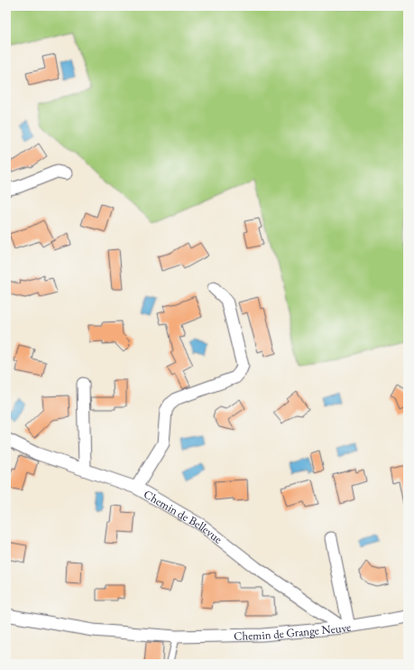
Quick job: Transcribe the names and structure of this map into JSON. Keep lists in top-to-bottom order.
{
  "streets": {
    "street": ["Chemin de Bellevue", "Chemin de Grange Neuve"]
  },
  "crossings": [
    ["Chemin de Bellevue", "Chemin de Grange Neuve"]
  ]
}
